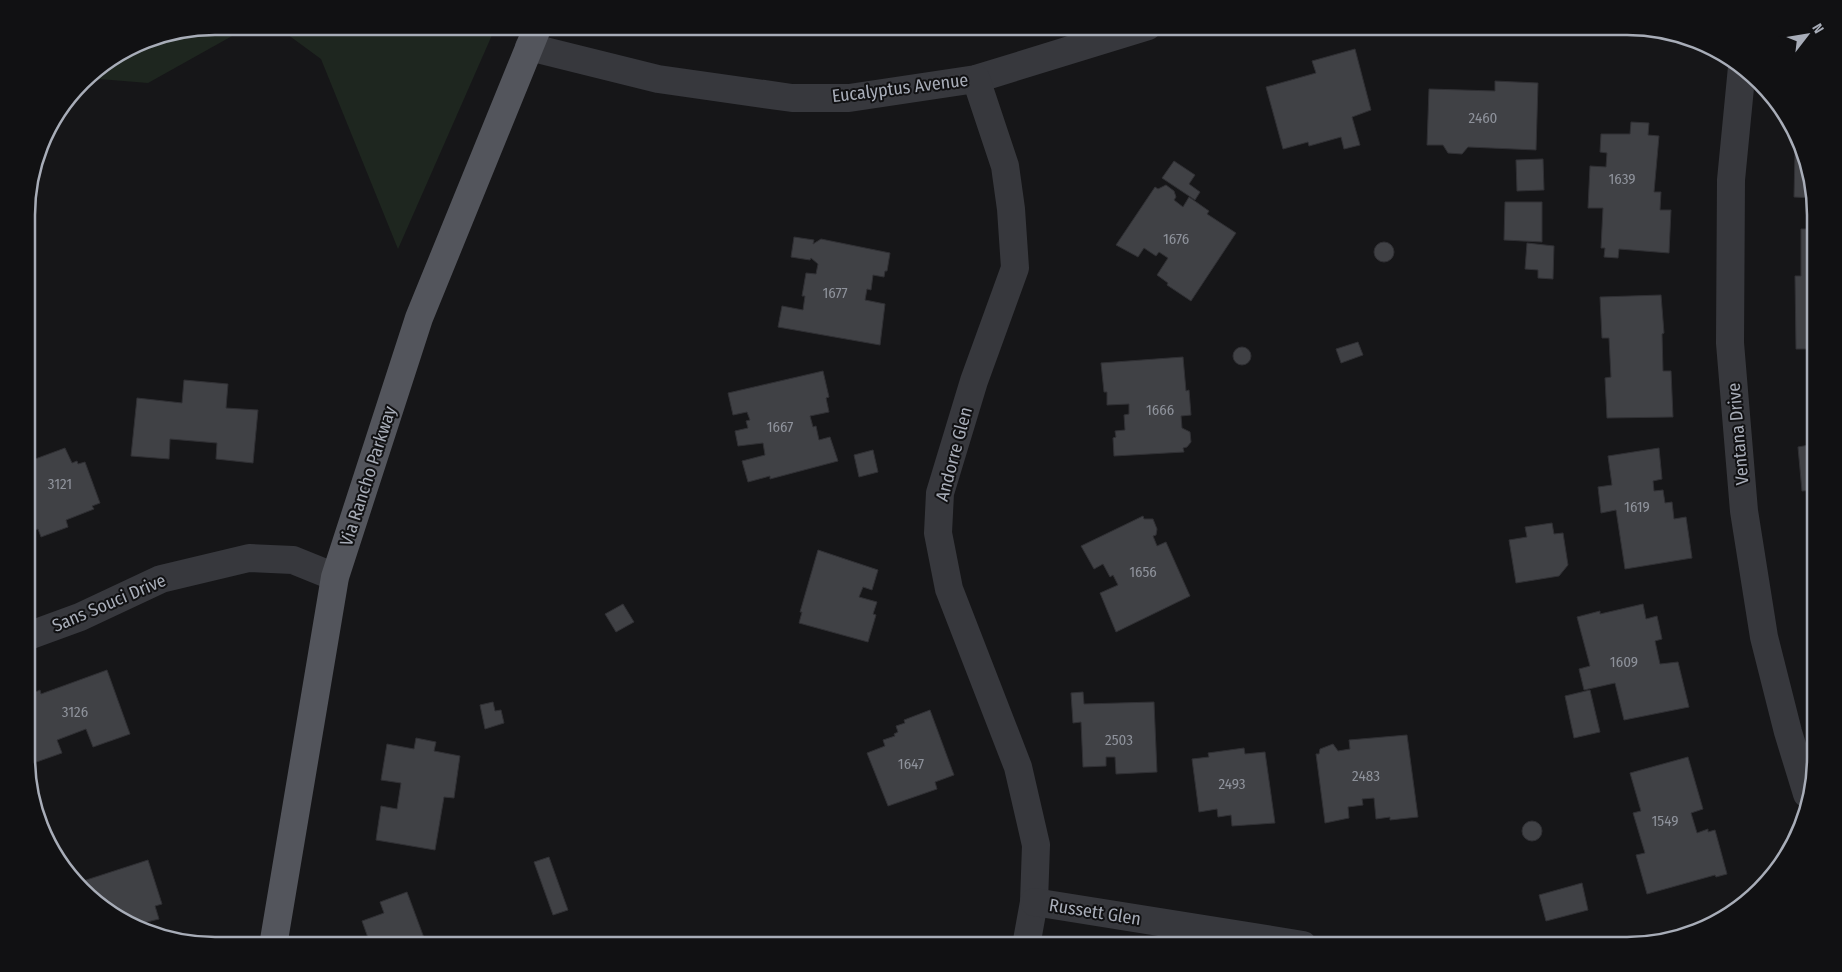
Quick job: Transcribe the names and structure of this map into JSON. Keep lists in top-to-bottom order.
{
  "streets": {
    "main road": ["Via Rancho Parkway"],
    "street": [
      "Eucalyptus Avenue",
      "Ventana Drive",
      "Andorre Glen",
      "Sans Souci Drive",
      "Russett Glen"
    ]
  },
  "crossings": [
    ["Eucalyptus Avenue", "Andorre Glen"],
    ["Eucalyptus Avenue", "Via Rancho Parkway"],
    ["Andorre Glen", "Russett Glen"],
    ["Via Rancho Parkway", "Sans Souci Drive"]
  ],
  "house_numbers": [
    "2460",
    "1639",
    "1676",
    "1677",
    "1666",
    "1667",
    "3121",
    "1619",
    "1656",
    "1609",
    "3126",
    "2503",
    "1647",
    "2483",
    "2493",
    "1549"
  ],
  "north": "top right"
}
